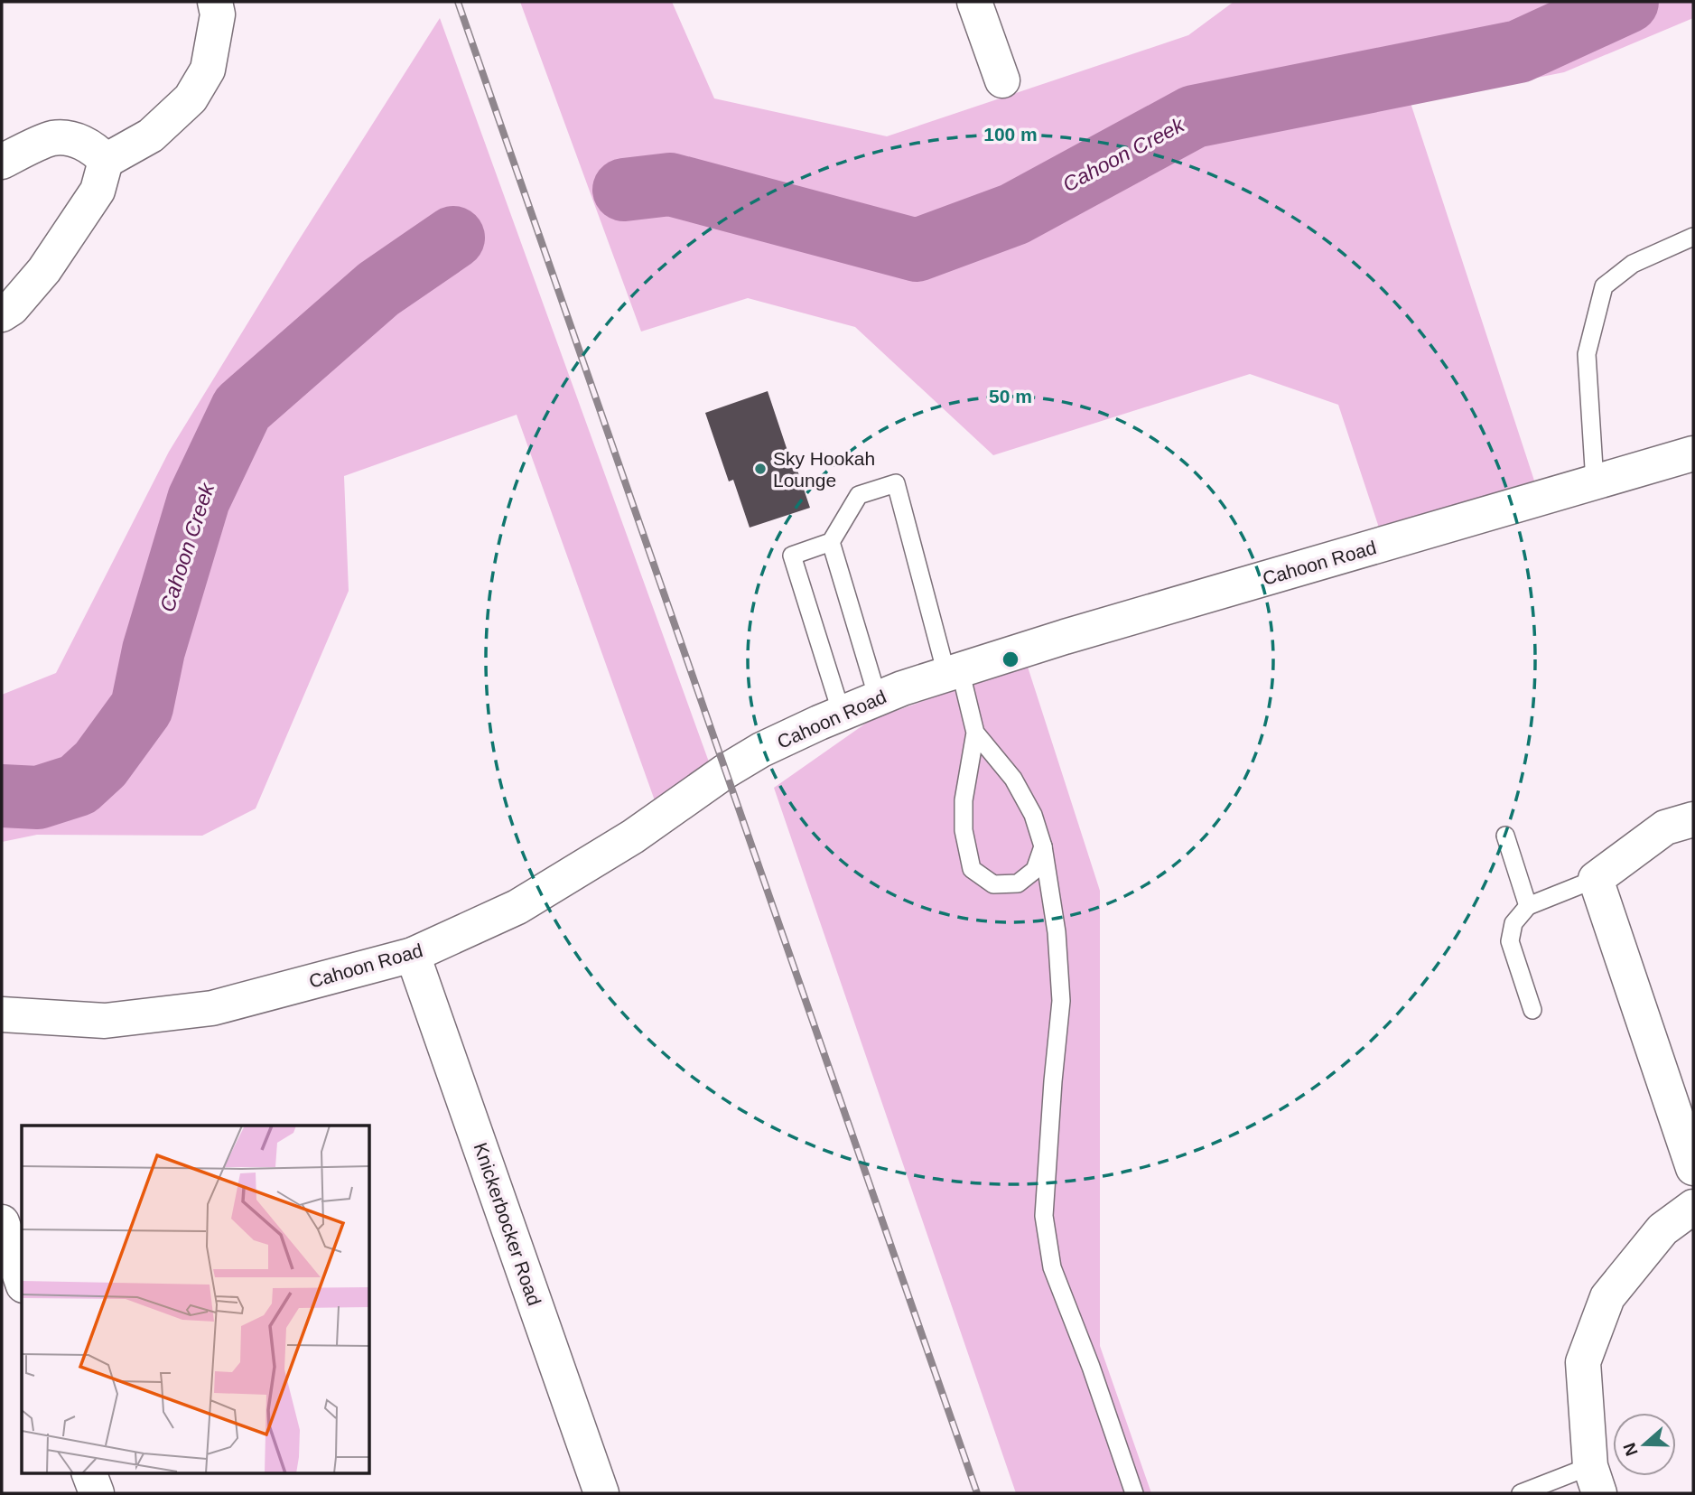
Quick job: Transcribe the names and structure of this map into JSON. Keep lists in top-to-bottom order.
{
  "streets": {
    "street": ["Cahoon Road", "Knickerbocker Road"]
  },
  "crossings": [
    ["Cahoon Road", "Knickerbocker Road"]
  ],
  "water": ["Cahoon Creek"],
  "places": ["Sky Hookah Lounge"],
  "north": "left",
  "rings": ["100 m", "50 m"]
}
